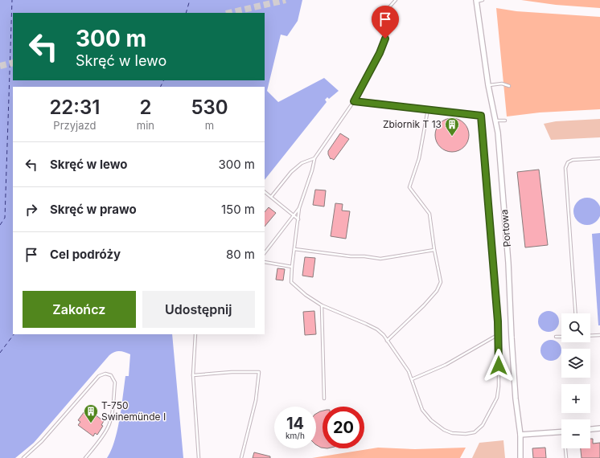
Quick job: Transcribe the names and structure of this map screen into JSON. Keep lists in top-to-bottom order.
{
  "streets": {
    "street": ["Portowa"]
  },
  "places": {
    "building": ["Zbiornik T 13", "T-750 Swinemünde I"]
  },
  "page": {
    "turn": ["300 m", "Skręć w lewo"],
    "eta": [
      "22:31",
      "Przyjazd",
      "2",
      "min",
      "530",
      "m"
    ],
    "list": [
      {
        "name": "Skręć w lewo",
        "value": "300 m"
      },
      {
        "name": "Skręć w prawo",
        "value": "150 m"
      },
      {
        "name": "Cel podróży",
        "value": "80 m"
      }
    ],
    "buttons": ["Zakończ", "Udostępnij"],
    "map_buttons": ["+", "−"],
    "speed": "14 km/h",
    "limit": "20"
  }
}
